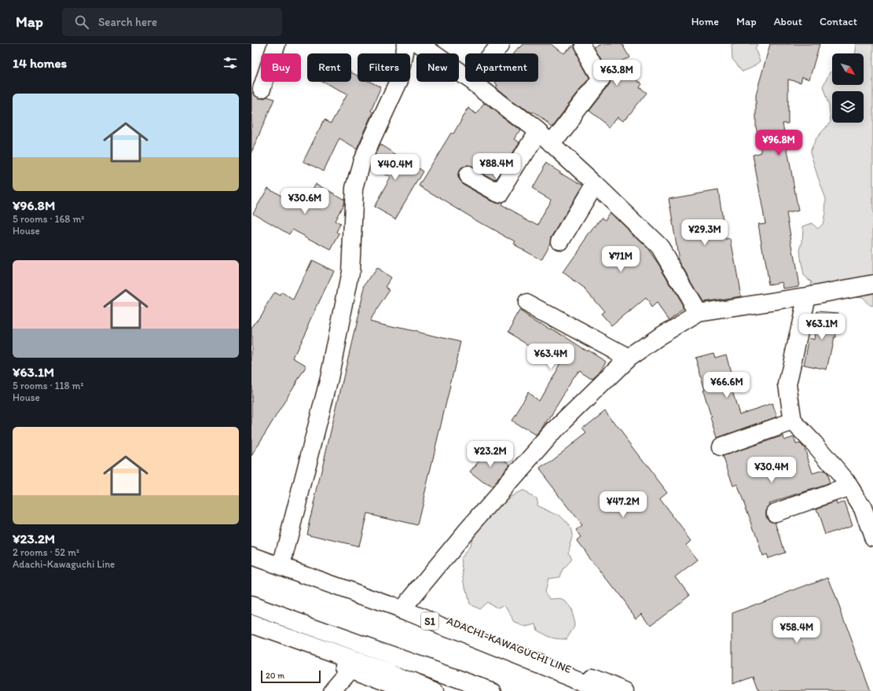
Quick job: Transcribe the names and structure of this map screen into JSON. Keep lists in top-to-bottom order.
{
  "streets": {
    "main road": ["S1", "ADACHI-KAWAGUCHI LINE"]
  },
  "scale_bar": "20 m",
  "north": "bottom right",
  "page": {
    "header": "Map",
    "search": "Search here",
    "nav": [
      "Home",
      "Map",
      "About",
      "Contact"
    ],
    "heading": "14 homes",
    "chip": [
      "Buy",
      "Rent",
      "Filters",
      "New",
      "Apartment"
    ],
    "price": [
      "¥63.8M",
      "¥96.8M",
      "¥88.4M",
      "¥40.4M",
      "¥30.6M",
      "¥29.3M",
      "¥71M",
      "¥63.1M",
      "¥63.4M",
      "¥66.6M",
      "¥23.2M",
      "¥30.4M",
      "¥47.2M",
      "¥58.4M"
    ],
    "list": [
      {
        "name": "¥96.8M",
        "note": "5 rooms · 168 m² · House"
      },
      {
        "name": "¥63.1M",
        "note": "5 rooms · 118 m² · House"
      },
      {
        "name": "¥23.2M",
        "note": "2 rooms · 52 m² · Adachi-Kawaguchi Line"
      }
    ],
    "scale": "20 m"
  }
}
